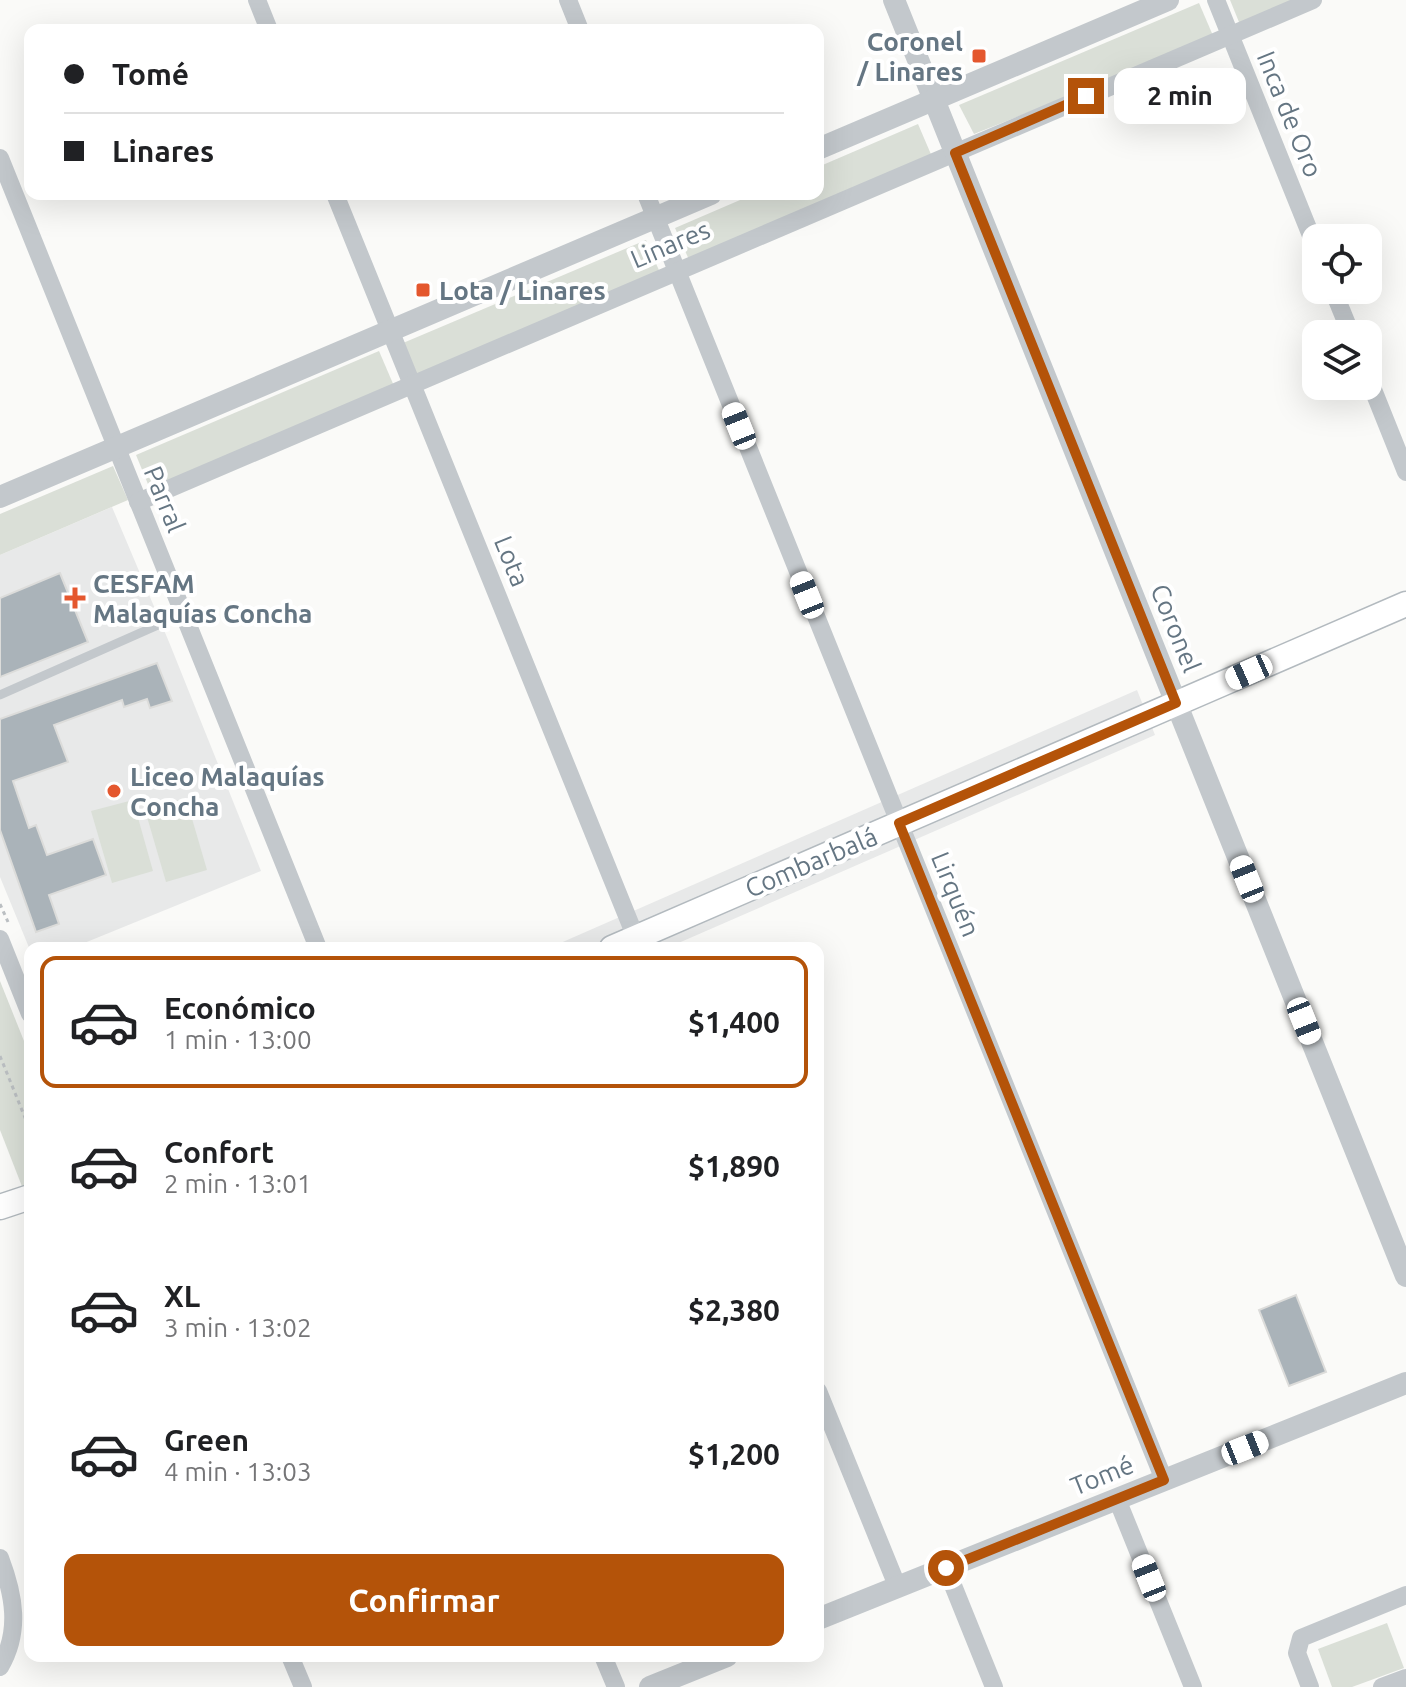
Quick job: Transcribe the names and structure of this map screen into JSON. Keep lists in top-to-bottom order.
{
  "streets": {
    "main road": ["Combarbalá"],
    "street": [
      "Inca de Oro",
      "Linares",
      "Parral",
      "Lota",
      "Coronel",
      "Lirquén",
      "Tomé"
    ]
  },
  "crossings": [
    ["Inca de Oro", "Linares"],
    ["Linares", "Parral"],
    ["Linares", "Lota"],
    ["Linares", "Coronel"],
    ["Linares", "Lirquén"],
    ["Coronel", "Combarbalá"],
    ["Combarbalá", "Lirquén"],
    ["Lirquén", "Tomé"]
  ],
  "places": {
    "transit": ["Coronel / Linares", "Lota / Linares"],
    "health": ["CESFAM Malaquías Concha"],
    "other": ["Liceo Malaquías Concha"]
  },
  "page": {
    "banner": ["Tomé", "Linares"],
    "bubble": "2 min",
    "list": [
      {
        "name": "Económico",
        "note": "1 min · 13:00",
        "value": "$1,400"
      },
      {
        "name": "Confort",
        "note": "2 min · 13:01",
        "value": "$1,890"
      },
      {
        "name": "XL",
        "note": "3 min · 13:02",
        "value": "$2,380"
      },
      {
        "name": "Green",
        "note": "4 min · 13:03",
        "value": "$1,200"
      }
    ],
    "buttons": "Confirmar"
  }
}
